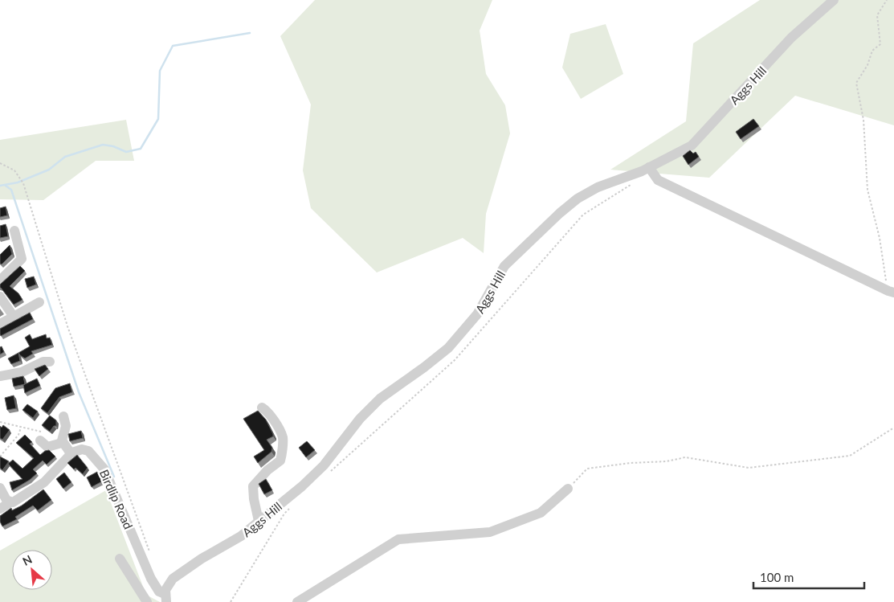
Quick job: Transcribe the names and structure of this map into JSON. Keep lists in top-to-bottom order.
{
  "streets": {
    "street": ["Aggs Hill", "Birdlip Road"]
  },
  "crossings": [
    ["Aggs Hill", "Birdlip Road"]
  ],
  "scale_bar": "100 m",
  "north": "top left"
}
